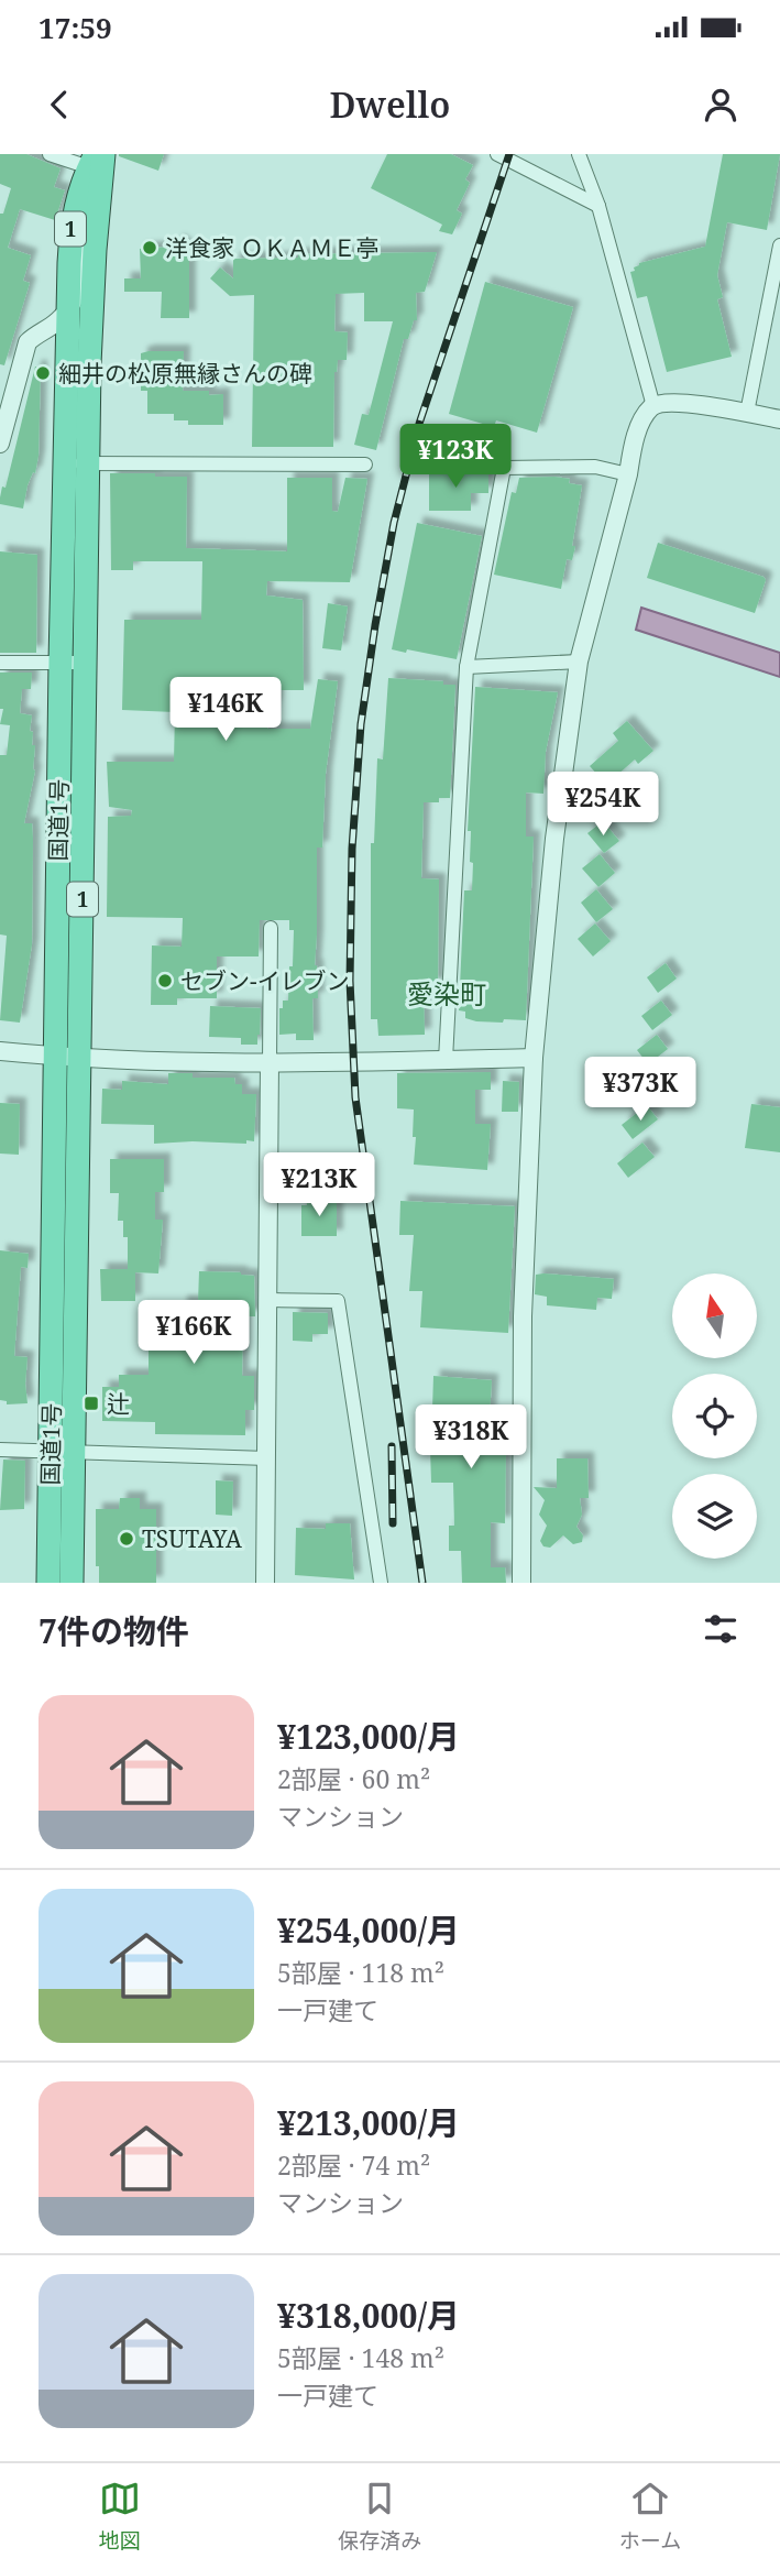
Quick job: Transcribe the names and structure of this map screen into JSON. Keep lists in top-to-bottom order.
{
  "streets": {
    "highway": ["1", "国道1号"]
  },
  "districts": ["愛染町"],
  "places": {
    "other": [
      "洋食家 ＯＫＡＭＥ亭",
      "細井の松原無縁さんの碑",
      "セブン-イレブン",
      "TSUTAYA"
    ],
    "transit": ["辻"]
  },
  "north": "top",
  "page": {
    "status": "17:59",
    "header": "Dwello",
    "price": [
      "¥123K",
      "¥146K",
      "¥254K",
      "¥373K",
      "¥213K",
      "¥166K",
      "¥318K"
    ],
    "heading": "7件の物件",
    "list": [
      {
        "name": "¥123,000/月",
        "note": "2部屋 · 60 m² · マンション"
      },
      {
        "name": "¥254,000/月",
        "note": "5部屋 · 118 m² · 一戸建て"
      },
      {
        "name": "¥213,000/月",
        "note": "2部屋 · 74 m² · マンション"
      },
      {
        "name": "¥318,000/月",
        "note": "5部屋 · 148 m² · 一戸建て"
      }
    ],
    "tabs": ["地図", "保存済み", "ホーム"]
  }
}
